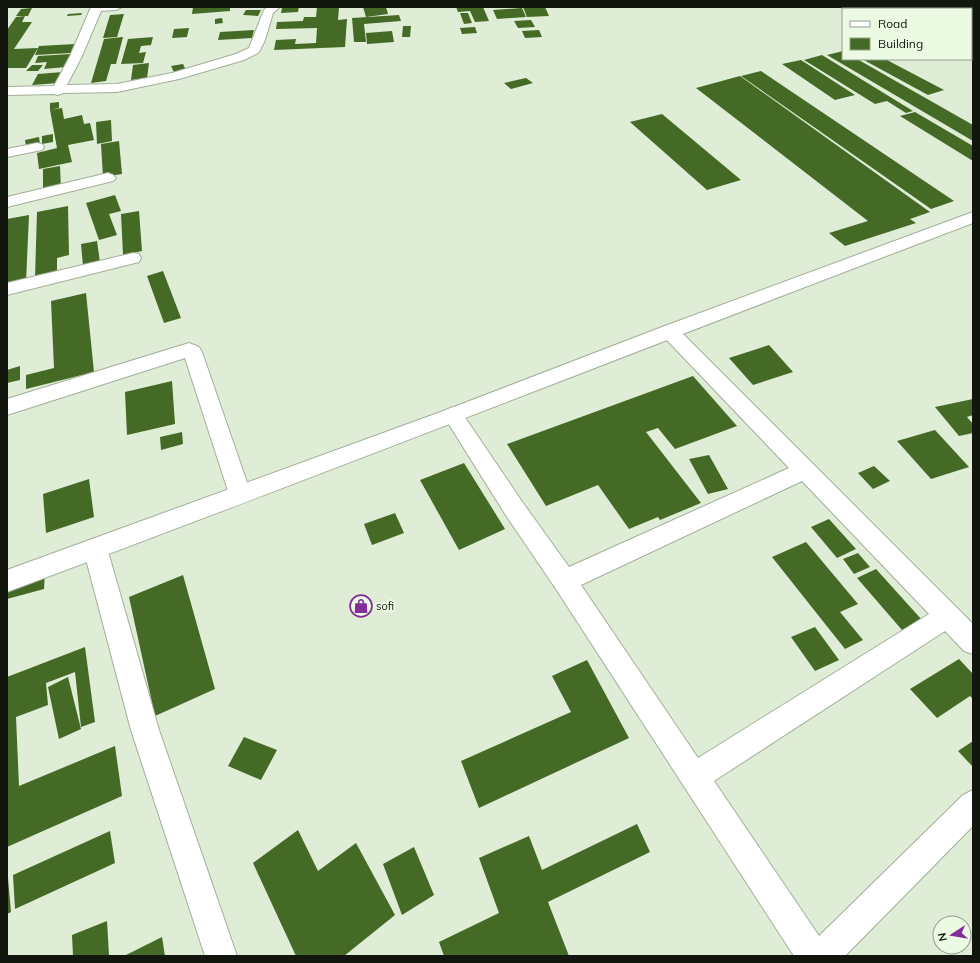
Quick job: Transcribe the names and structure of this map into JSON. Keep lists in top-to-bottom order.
{
  "places": {
    "shop": ["sofi"]
  },
  "legend": ["Road", "Building"],
  "north": "left"
}
